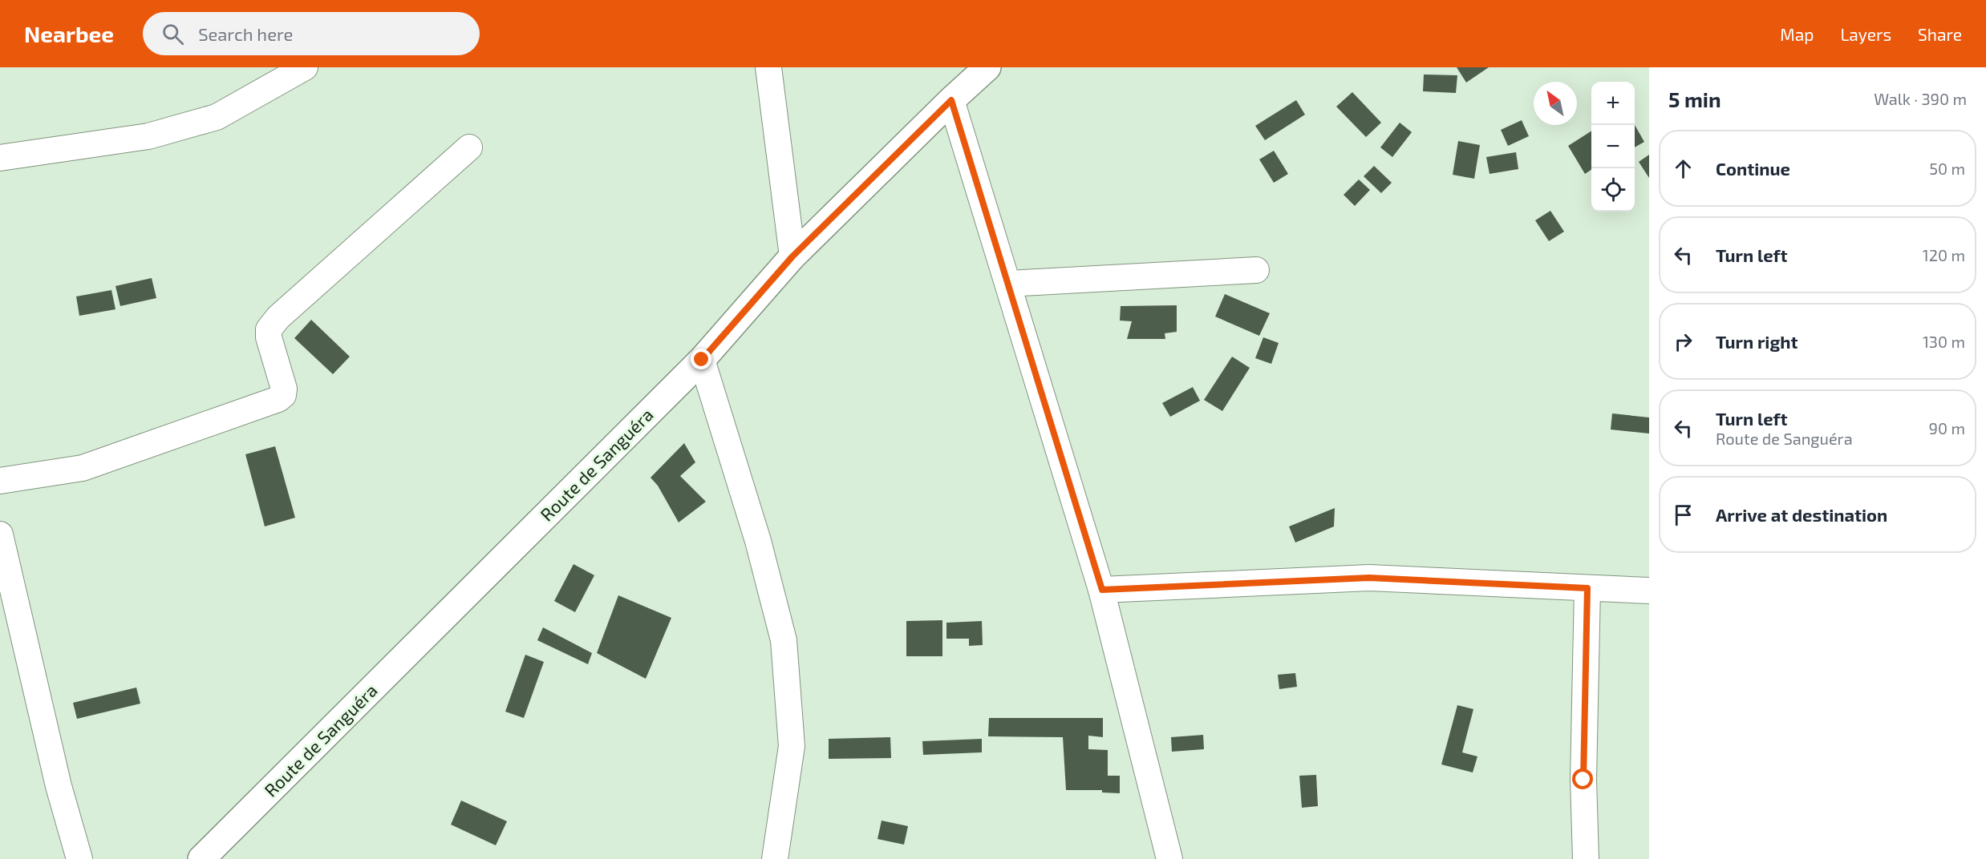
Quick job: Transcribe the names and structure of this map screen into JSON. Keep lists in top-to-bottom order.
{
  "streets": {
    "street": ["Route de Sanguéra"]
  },
  "north": "top left",
  "page": {
    "header": "Nearbee",
    "search": "Search here",
    "nav": ["Map", "Layers", "Share"],
    "heading": ["5 min", "Walk · 390 m"],
    "map_buttons": ["+", "−"],
    "list": [
      ["Continue", "50 m"],
      ["Turn left", "120 m"],
      ["Turn right", "130 m"],
      ["Turn left", "Route de Sanguéra", "90 m"],
      "Arrive at destination"
    ]
  }
}
